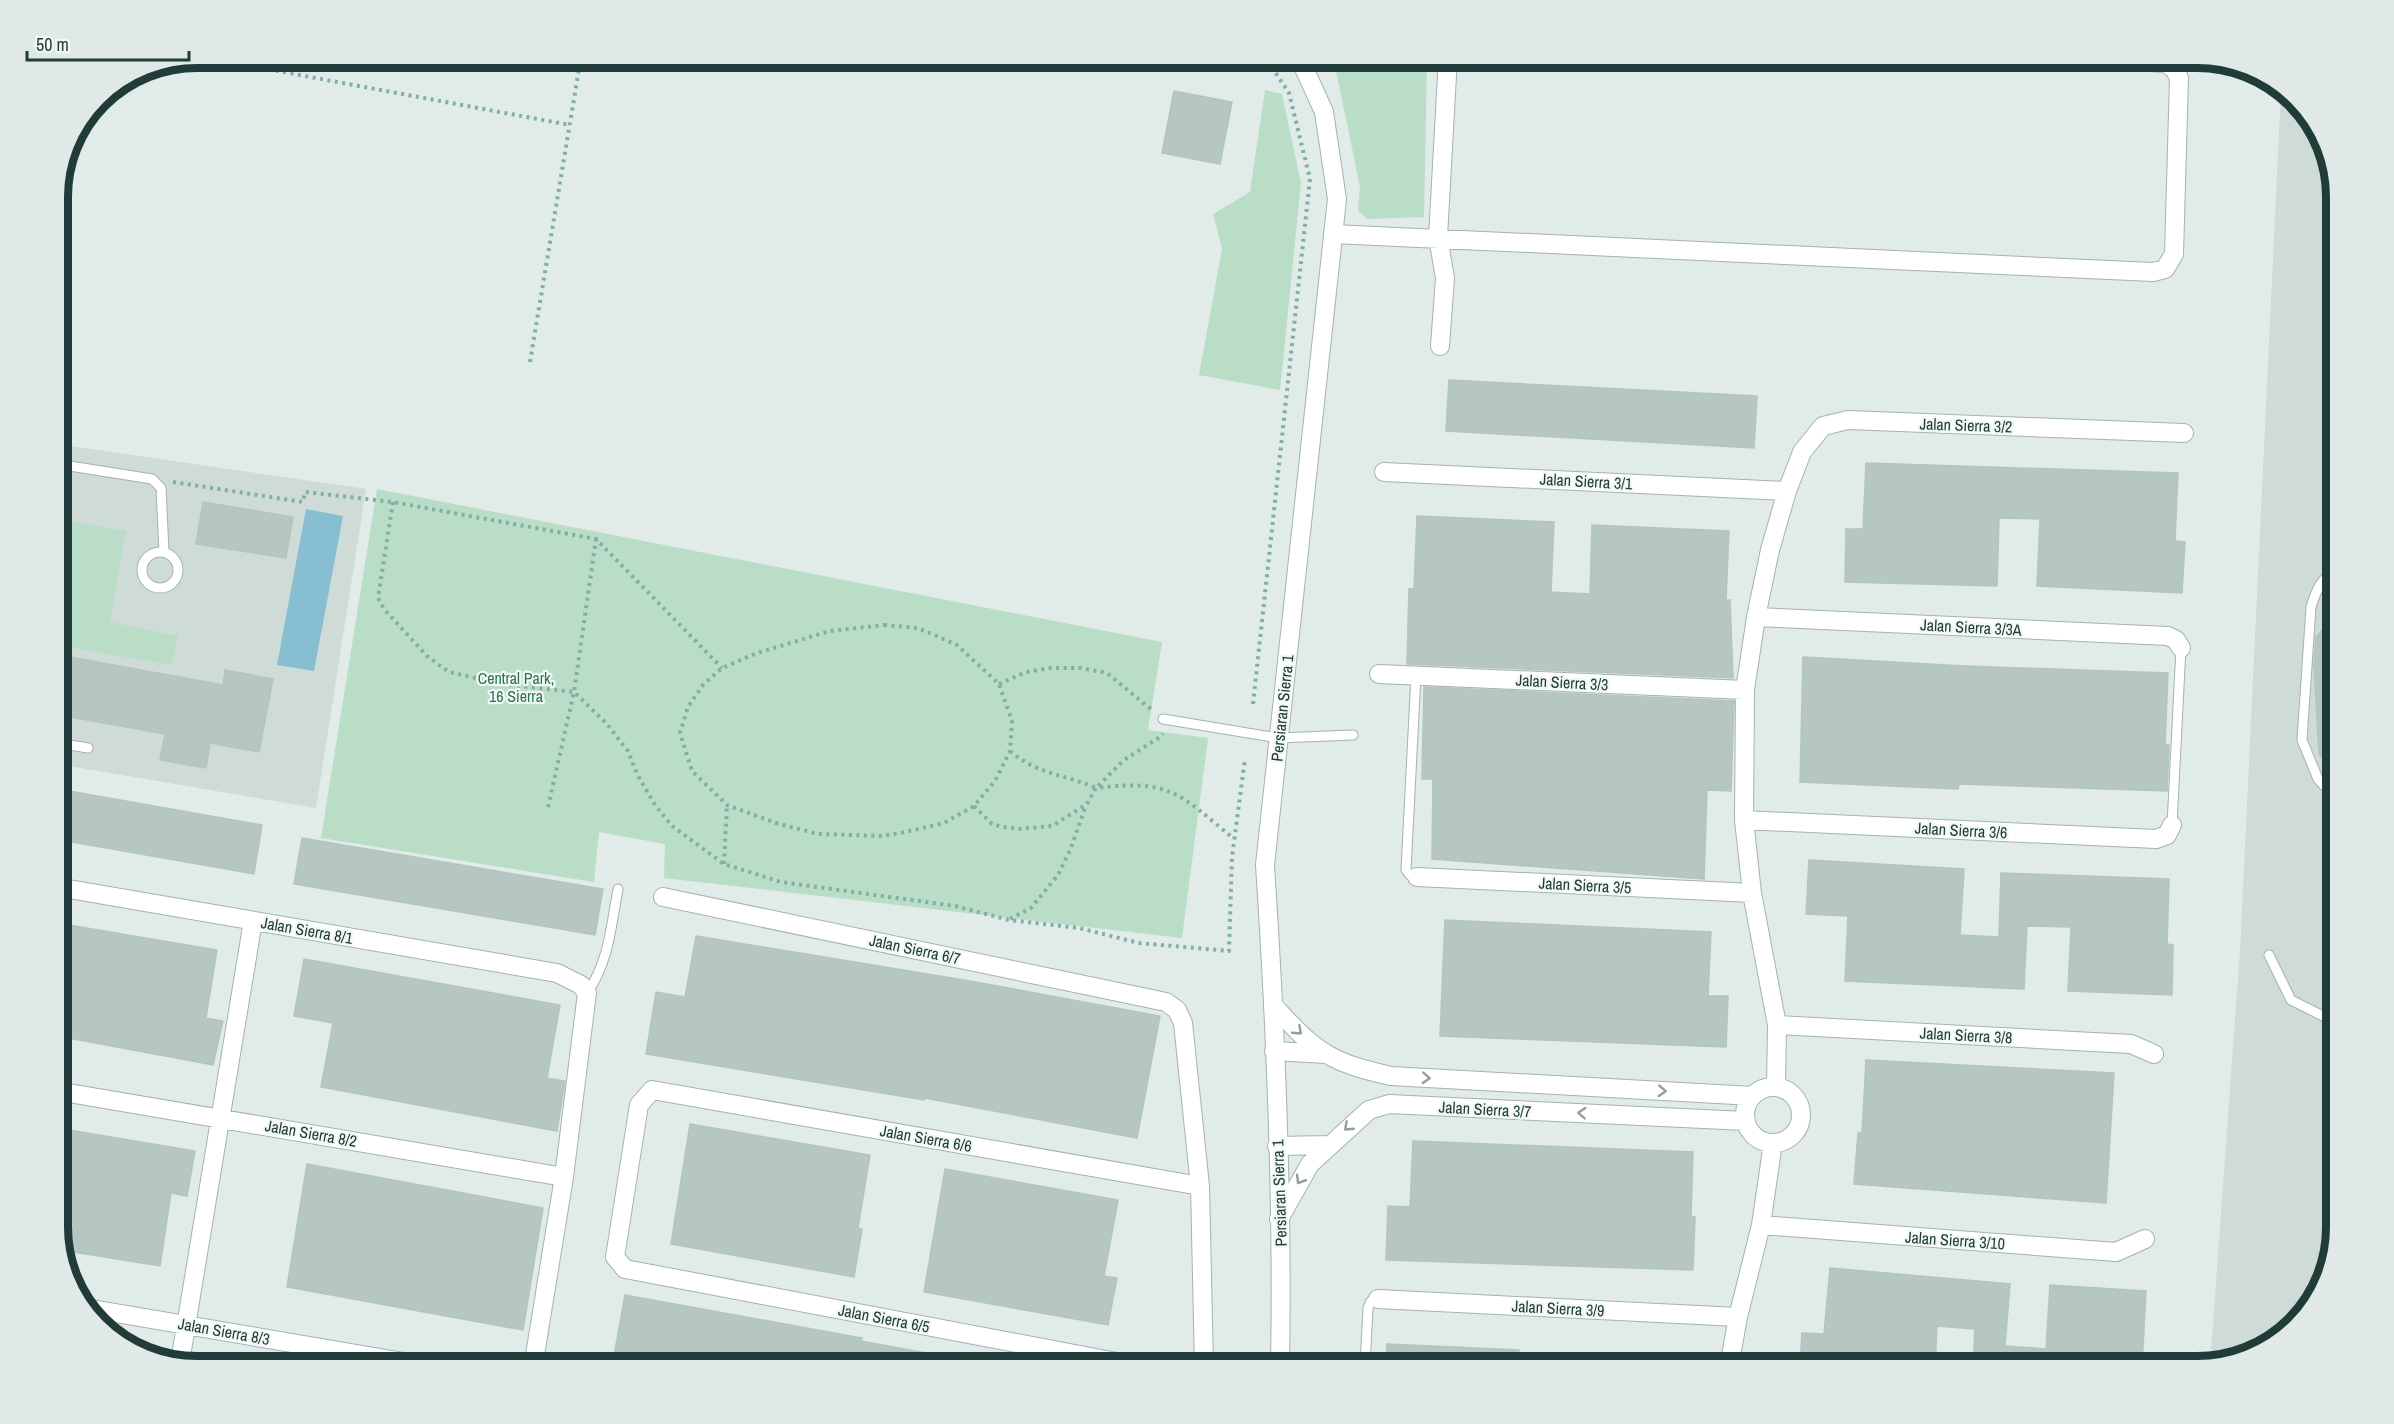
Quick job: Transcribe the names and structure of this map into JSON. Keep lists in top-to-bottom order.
{
  "streets": {
    "street": [
      "Jalan Sierra 3/2",
      "Jalan Sierra 3/1",
      "Jalan Sierra 3/3A",
      "Jalan Sierra 3/3",
      "Persiaran Sierra 1",
      "Jalan Sierra 3/6",
      "Jalan Sierra 3/5",
      "Jalan Sierra 8/1",
      "Jalan Sierra 6/7",
      "Jalan Sierra 3/8",
      "Jalan Sierra 3/7",
      "Jalan Sierra 8/2",
      "Jalan Sierra 6/6",
      "Jalan Sierra 3/10",
      "Jalan Sierra 3/9",
      "Jalan Sierra 6/5",
      "Jalan Sierra 8/3"
    ]
  },
  "crossings": [
    ["Jalan Sierra 3/2", "Jalan Sierra 3/1"],
    ["Jalan Sierra 3/2", "Jalan Sierra 3/3A"],
    ["Jalan Sierra 3/2", "Jalan Sierra 3/3"],
    ["Jalan Sierra 3/2", "Jalan Sierra 3/6"],
    ["Jalan Sierra 3/2", "Jalan Sierra 3/5"],
    ["Jalan Sierra 3/2", "Jalan Sierra 3/8"],
    ["Jalan Sierra 3/2", "Jalan Sierra 3/7"],
    ["Persiaran Sierra 1", "Jalan Sierra 3/7"],
    ["Jalan Sierra 6/7", "Jalan Sierra 6/6"],
    ["Jalan Sierra 6/6", "Jalan Sierra 6/5"]
  ],
  "parks": ["Central Park, 16 Sierra"],
  "scale_bar": "50 m"
}
